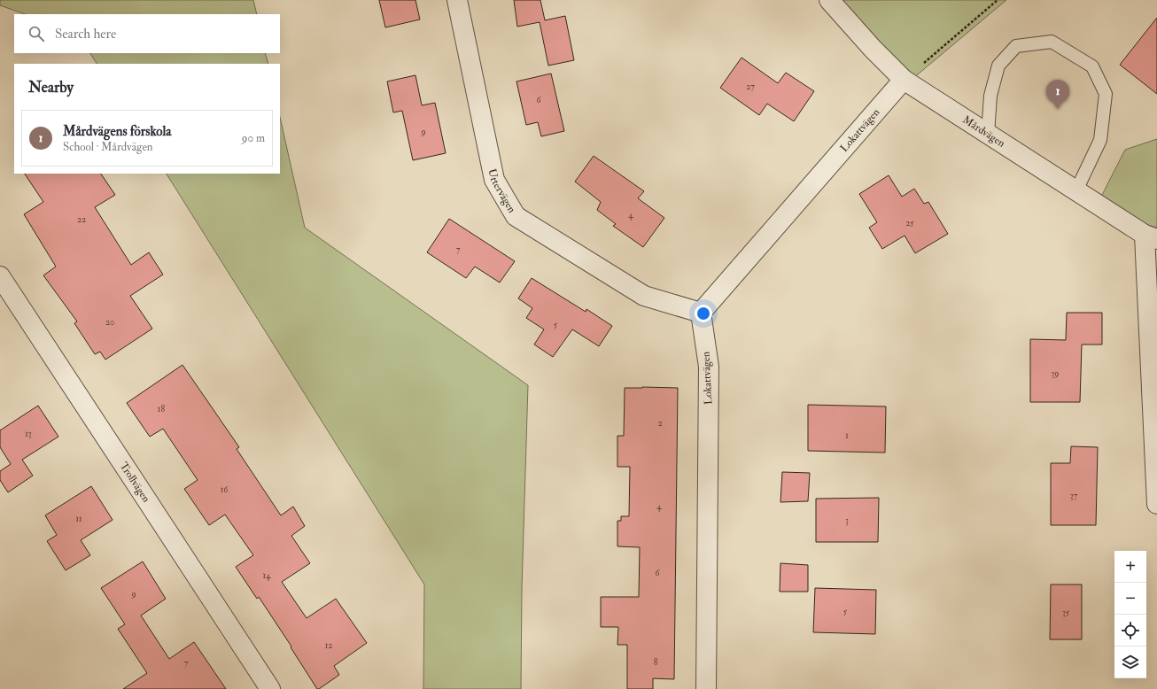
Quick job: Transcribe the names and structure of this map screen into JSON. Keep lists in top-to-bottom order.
{
  "streets": {
    "street": [
      "Lokattvägen",
      "Mårdvägen",
      "Uttervägen",
      "Trollvägen"
    ]
  },
  "crossings": [
    ["Lokattvägen", "Mårdvägen"],
    ["Lokattvägen", "Uttervägen"]
  ],
  "house_numbers": [
    "27",
    "6",
    "9",
    "4",
    "22",
    "25",
    "7",
    "20",
    "5",
    "39",
    "18",
    "2",
    "13",
    "1",
    "16",
    "37",
    "4",
    "11",
    "3",
    "6",
    "14",
    "9",
    "5",
    "35",
    "12",
    "8",
    "7"
  ],
  "page": {
    "search": "Search here",
    "heading": "Nearby",
    "pins": "1",
    "list": [
      {
        "mark": "1",
        "name": "Mårdvägens förskola",
        "note": "School · Mårdvägen",
        "value": "90 m"
      }
    ],
    "map_buttons": ["+", "−"]
  }
}
